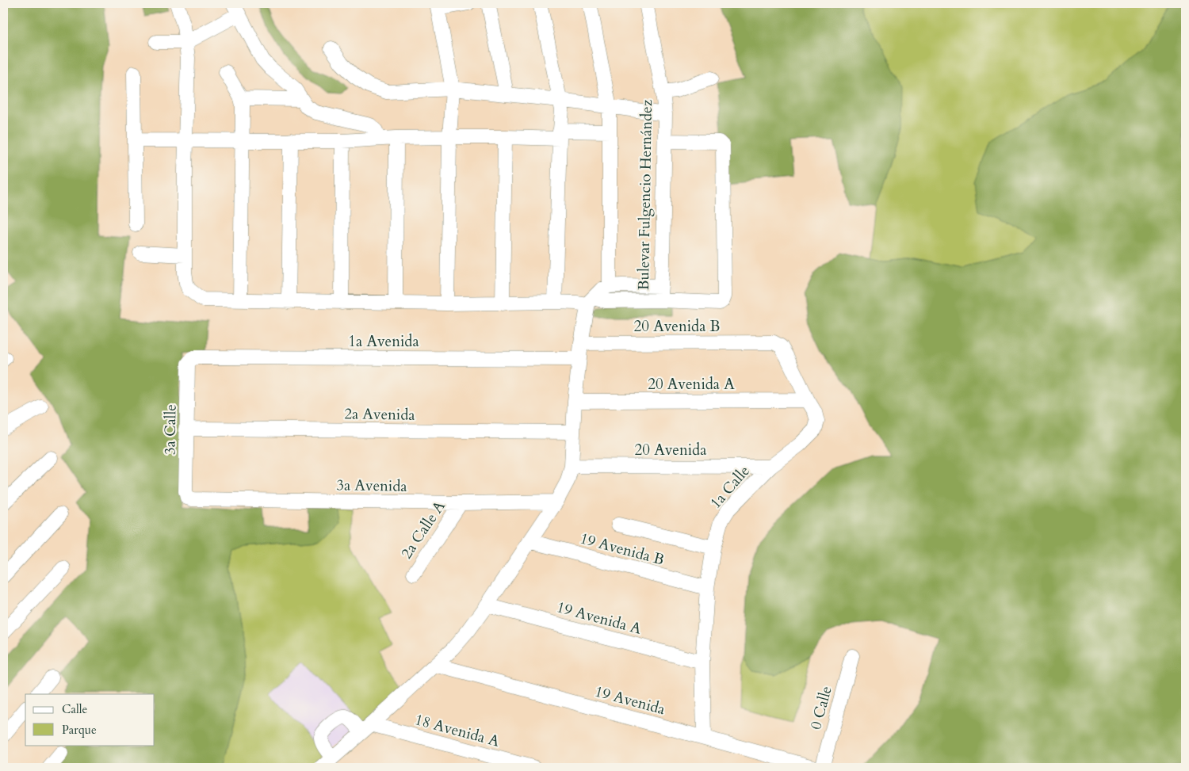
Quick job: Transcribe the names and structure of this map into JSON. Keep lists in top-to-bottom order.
{
  "streets": {
    "street": [
      "Bulevar Fulgencio Hernández",
      "20 Avenida B",
      "1a Avenida",
      "20 Avenida A",
      "2a Avenida",
      "3a Calle",
      "20 Avenida",
      "3a Avenida",
      "1a Calle",
      "2a Calle A",
      "19 Avenida B",
      "19 Avenida A",
      "19 Avenida",
      "0 Calle",
      "18 Avenida A"
    ]
  },
  "crossings": [
    ["20 Avenida B", "1a Calle"],
    ["1a Avenida", "3a Calle"],
    ["20 Avenida A", "1a Calle"],
    ["2a Avenida", "3a Calle"],
    ["3a Calle", "3a Avenida"],
    ["20 Avenida", "1a Calle"],
    ["3a Avenida", "2a Calle A"],
    ["1a Calle", "19 Avenida B"],
    ["1a Calle", "19 Avenida A"],
    ["1a Calle", "19 Avenida"]
  ],
  "legend": ["Calle", "Parque"]
}
